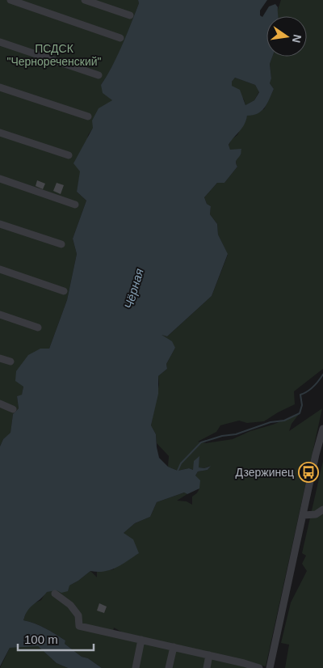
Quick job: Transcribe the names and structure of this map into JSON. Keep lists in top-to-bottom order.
{
  "water": ["Чёрная"],
  "parks": ["ПСДСК \"Чернореченский\""],
  "places": {
    "bus stop": ["Дзержинец"]
  },
  "scale_bar": "100 m",
  "north": "right"
}
